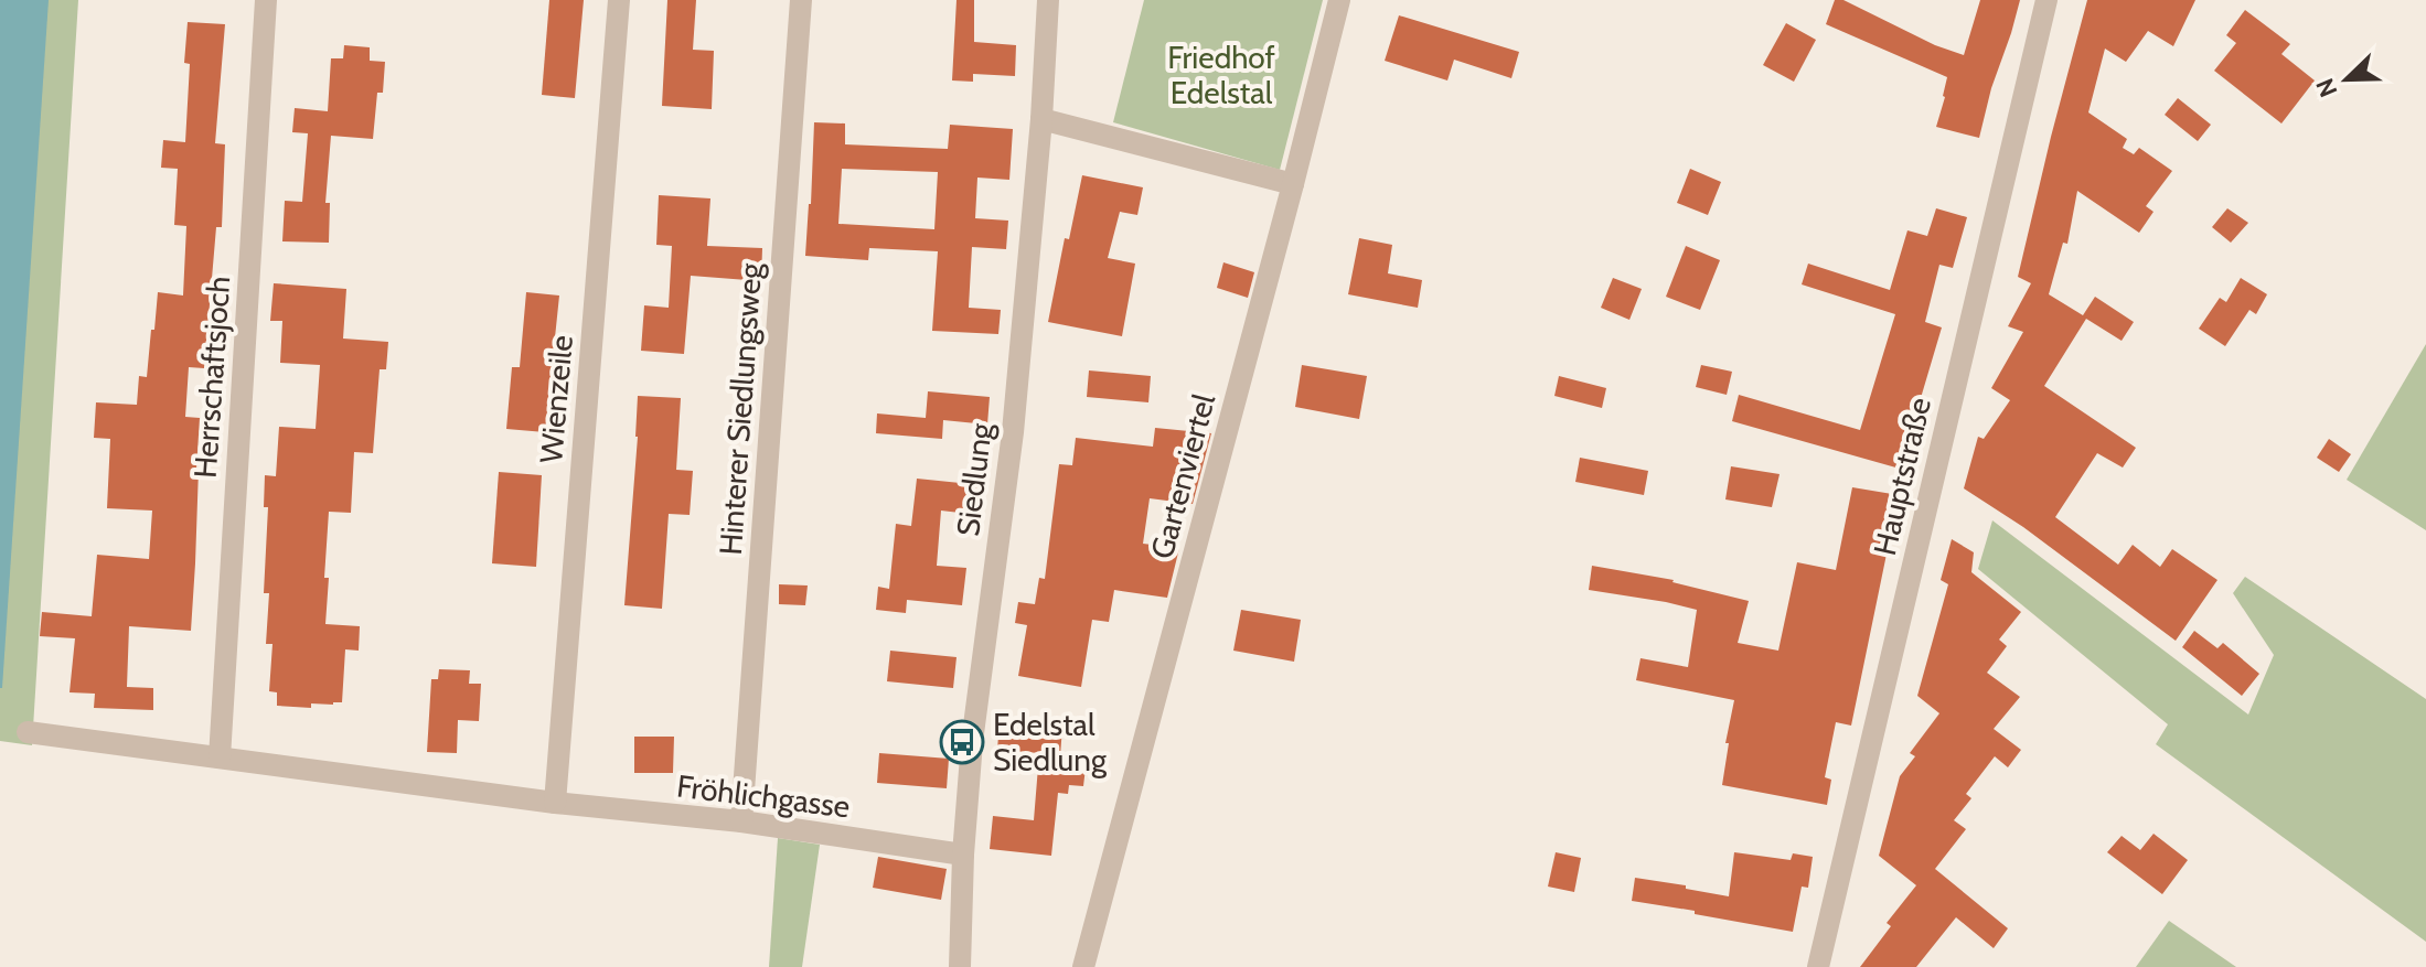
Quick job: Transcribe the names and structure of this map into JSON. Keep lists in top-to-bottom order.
{
  "streets": {
    "street": [
      "Herrschaftsjoch",
      "Wienzeile",
      "Hinterer Siedlungsweg",
      "Gartenviertel",
      "Hauptstraße",
      "Siedlung",
      "Fröhlichgasse"
    ]
  },
  "crossings": [
    ["Herrschaftsjoch", "Fröhlichgasse"],
    ["Wienzeile", "Fröhlichgasse"],
    ["Hinterer Siedlungsweg", "Fröhlichgasse"],
    ["Siedlung", "Fröhlichgasse"]
  ],
  "parks": ["Friedhof Edelstal"],
  "places": {
    "bus stop": ["Edelstal Siedlung"]
  },
  "north": "bottom left"
}
